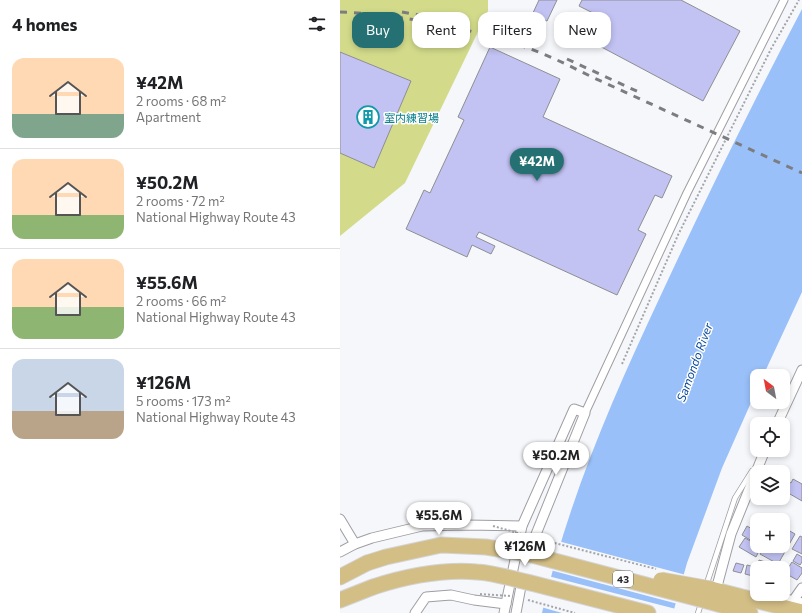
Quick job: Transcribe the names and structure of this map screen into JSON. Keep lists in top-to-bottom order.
{
  "streets": {
    "highway": ["43"]
  },
  "water": ["Samondo River"],
  "places": {
    "building": ["室内練習場"]
  },
  "north": "top left",
  "page": {
    "heading": "4 homes",
    "chip": [
      "Buy",
      "Rent",
      "Filters",
      "New"
    ],
    "list": [
      {
        "name": "¥42M",
        "note": "2 rooms · 68 m² · Apartment"
      },
      {
        "name": "¥50.2M",
        "note": "2 rooms · 72 m² · National Highway Route 43"
      },
      {
        "name": "¥55.6M",
        "note": "2 rooms · 66 m² · National Highway Route 43"
      },
      {
        "name": "¥126M",
        "note": "5 rooms · 173 m² · National Highway Route 43"
      }
    ],
    "price": [
      "¥42M",
      "¥50.2M",
      "¥55.6M",
      "¥126M"
    ],
    "map_buttons": ["+", "−"]
  }
}
